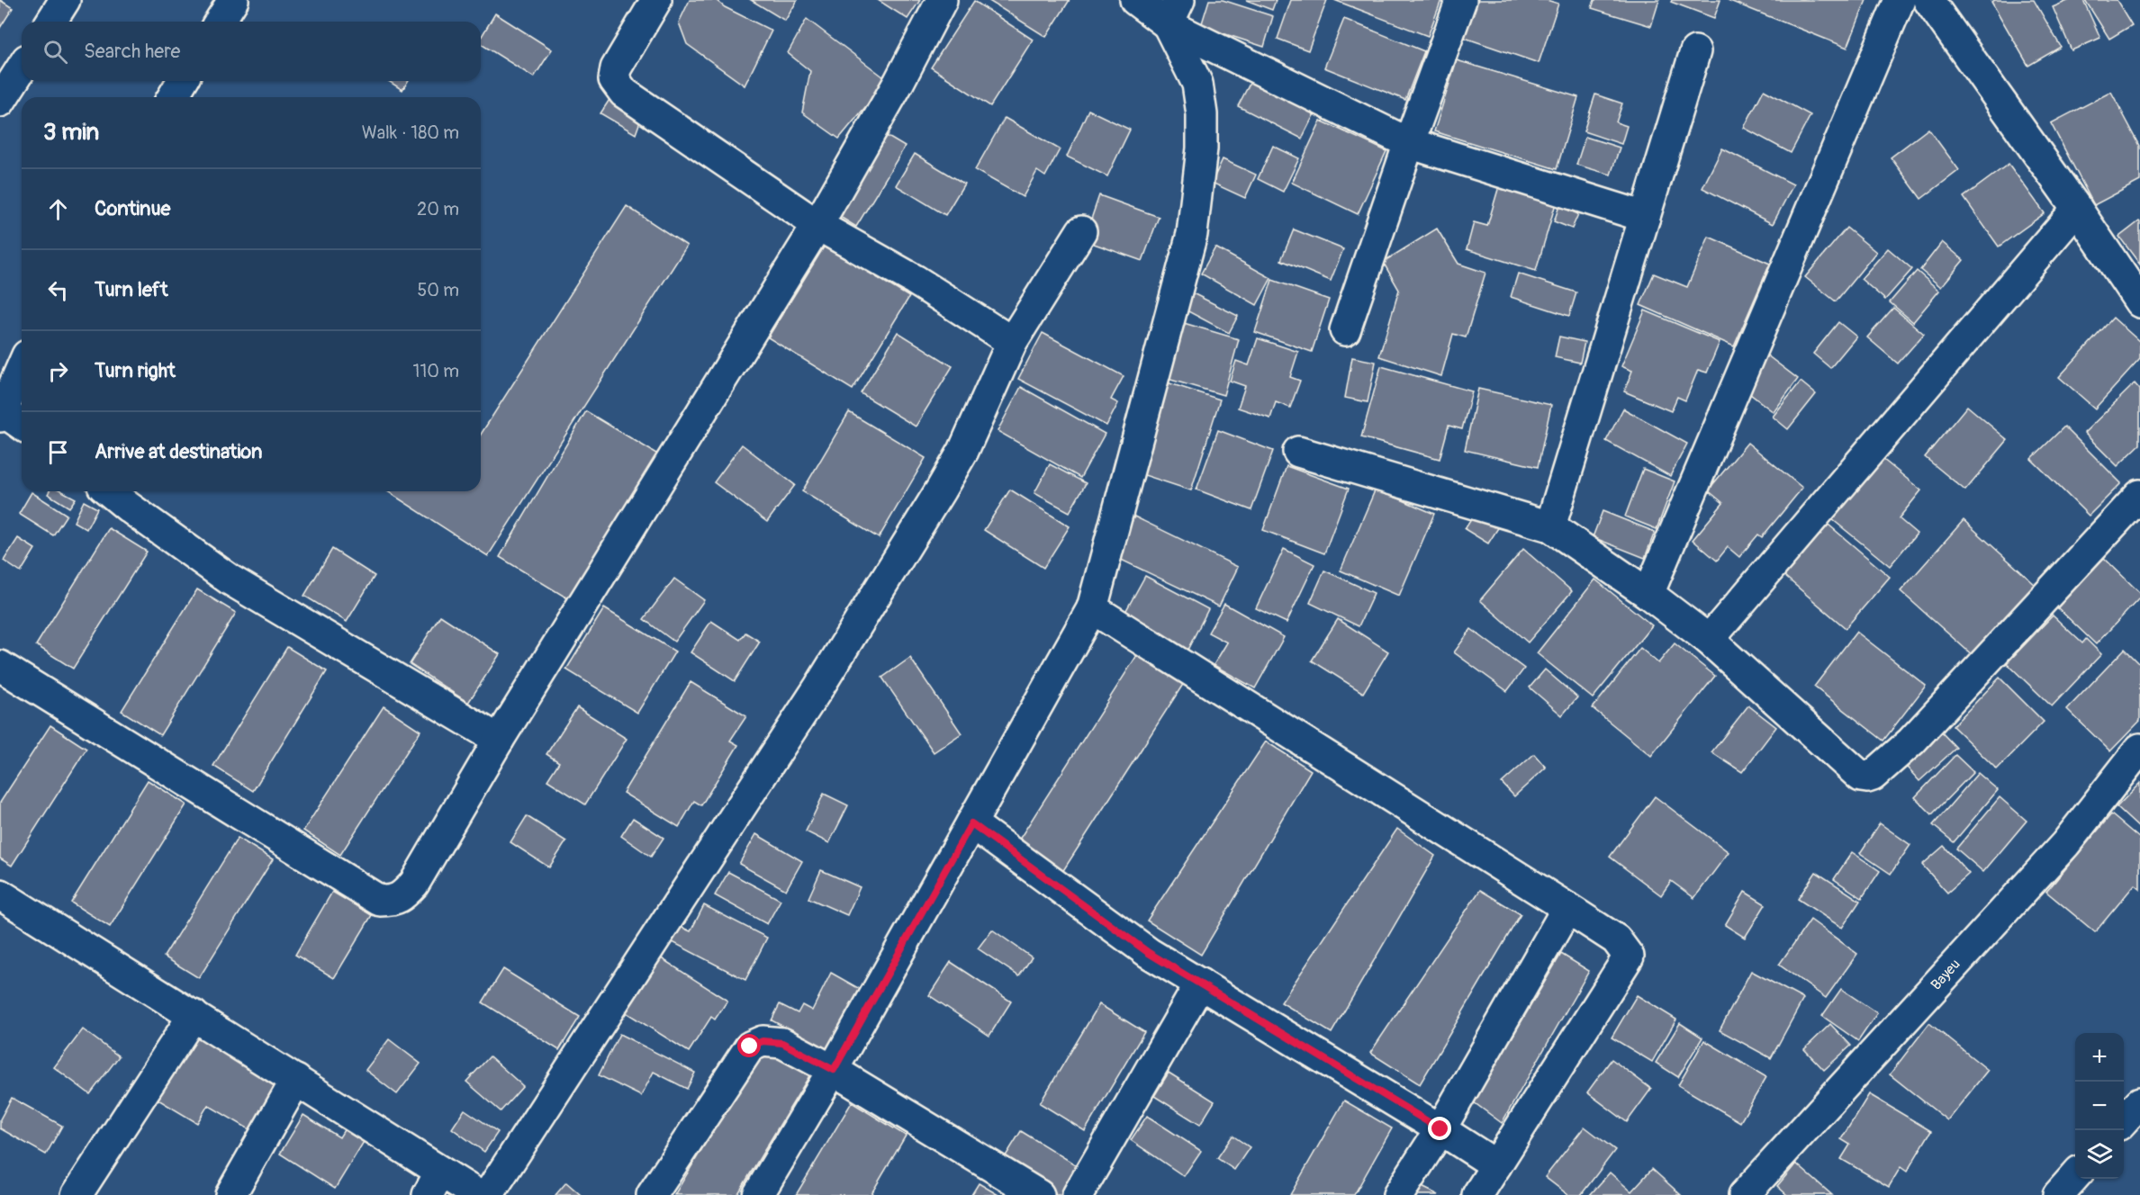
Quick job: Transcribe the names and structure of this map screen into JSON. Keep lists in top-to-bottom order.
{
  "streets": {
    "street": ["Bayeu"]
  },
  "page": {
    "search": "Search here",
    "heading": ["3 min", "Walk · 180 m"],
    "list": [
      ["Continue", "20 m"],
      ["Turn left", "50 m"],
      ["Turn right", "110 m"],
      "Arrive at destination"
    ],
    "map_buttons": ["+", "−"]
  }
}
